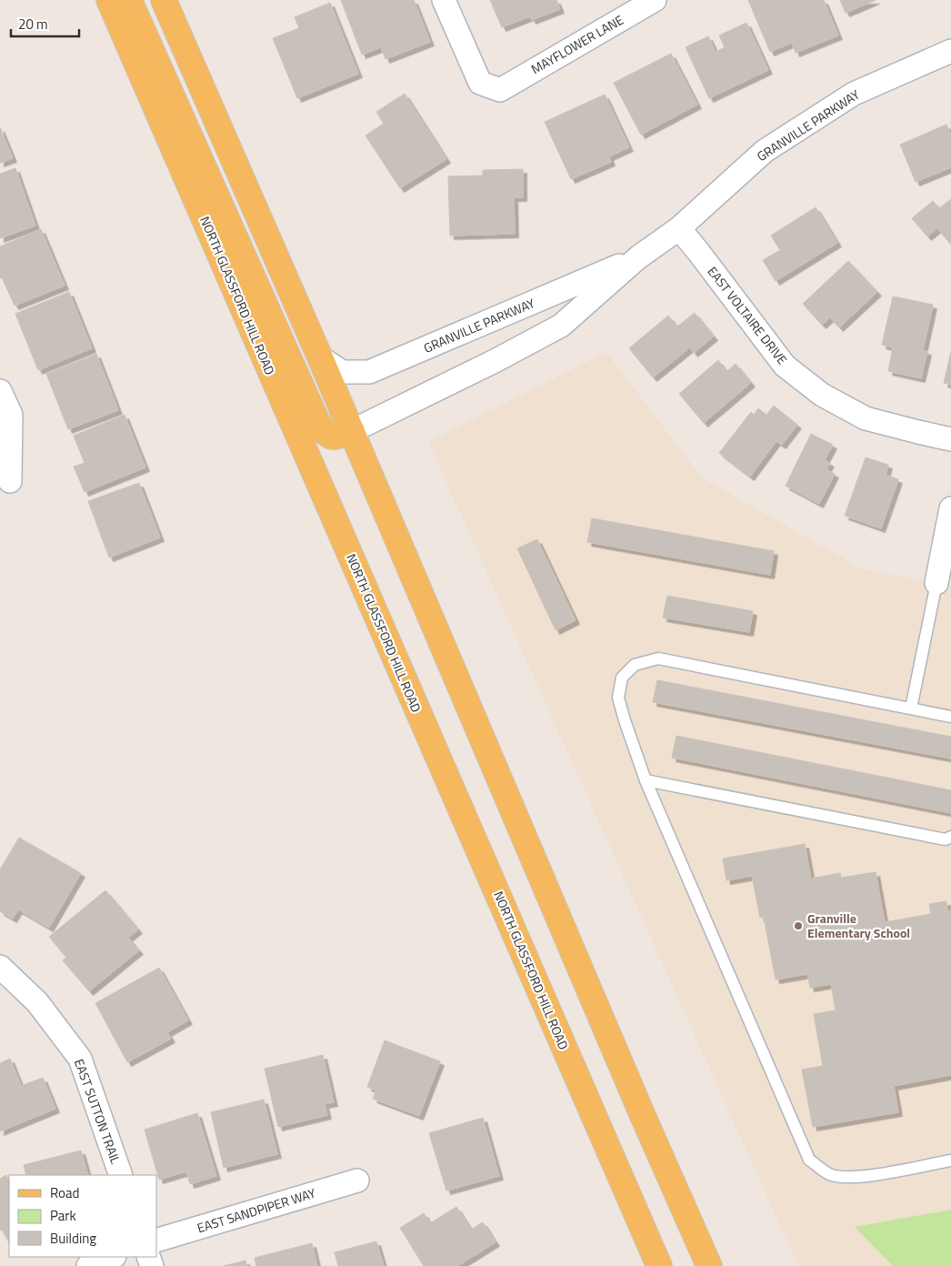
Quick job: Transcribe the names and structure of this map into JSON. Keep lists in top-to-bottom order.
{
  "streets": {
    "main road": ["NORTH GLASSFORD HILL ROAD"],
    "street": [
      "MAYFLOWER LANE",
      "GRANVILLE PARKWAY",
      "EAST VOLTAIRE DRIVE",
      "EAST SUTTON TRAIL",
      "EAST SANDPIPER WAY"
    ]
  },
  "crossings": [
    ["GRANVILLE PARKWAY", "EAST VOLTAIRE DRIVE"]
  ],
  "places": ["Granville Elementary School"],
  "legend": ["Road", "Park", "Building"],
  "scale_bar": "20 m"
}
